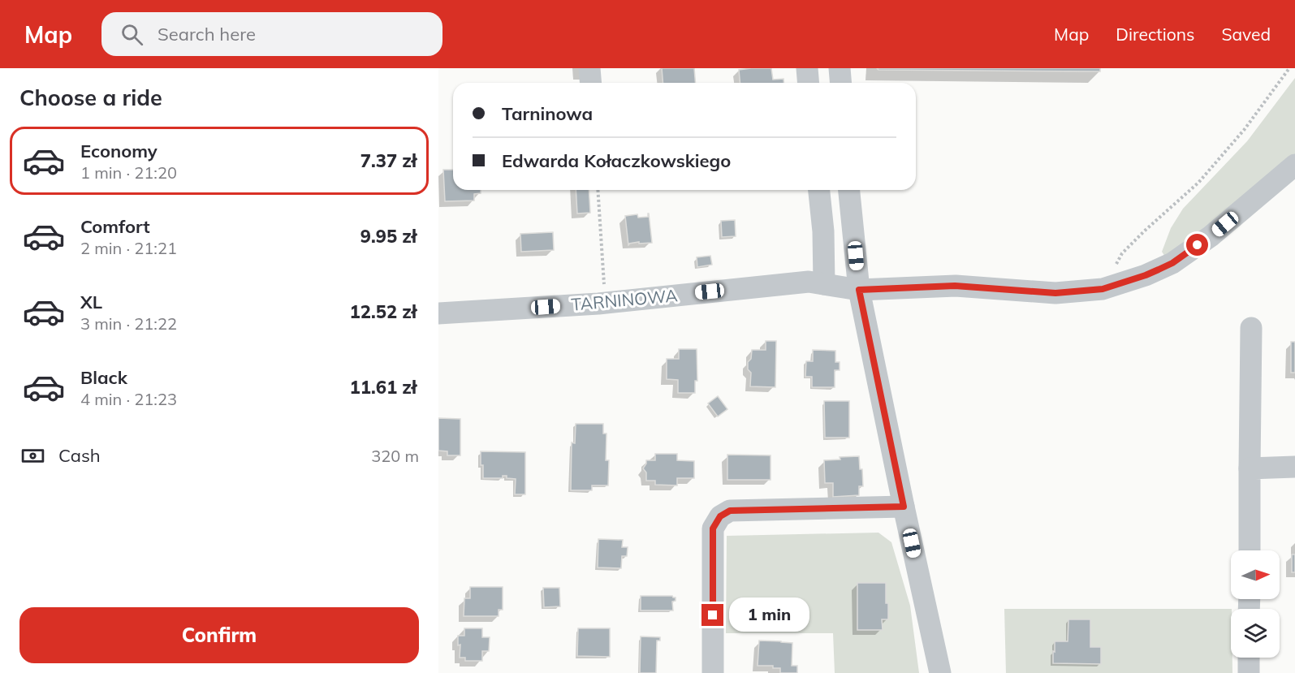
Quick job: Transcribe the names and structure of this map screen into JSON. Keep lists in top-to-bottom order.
{
  "streets": {
    "street": ["TARNINOWA"]
  },
  "north": "right",
  "page": {
    "header": "Map",
    "search": "Search here",
    "nav": ["Map", "Directions", "Saved"],
    "heading": "Choose a ride",
    "banner": ["Tarninowa", "Edwarda Kołaczkowskiego"],
    "list": [
      {
        "name": "Economy",
        "note": "1 min · 21:20",
        "value": "7.37 zł"
      },
      {
        "name": "Comfort",
        "note": "2 min · 21:21",
        "value": "9.95 zł"
      },
      {
        "name": "XL",
        "note": "3 min · 21:22",
        "value": "12.52 zł"
      },
      {
        "name": "Black",
        "note": "4 min · 21:23",
        "value": "11.61 zł"
      }
    ],
    "pay": ["Cash", "320 m"],
    "buttons": "Confirm",
    "bubble": "1 min"
  }
}
